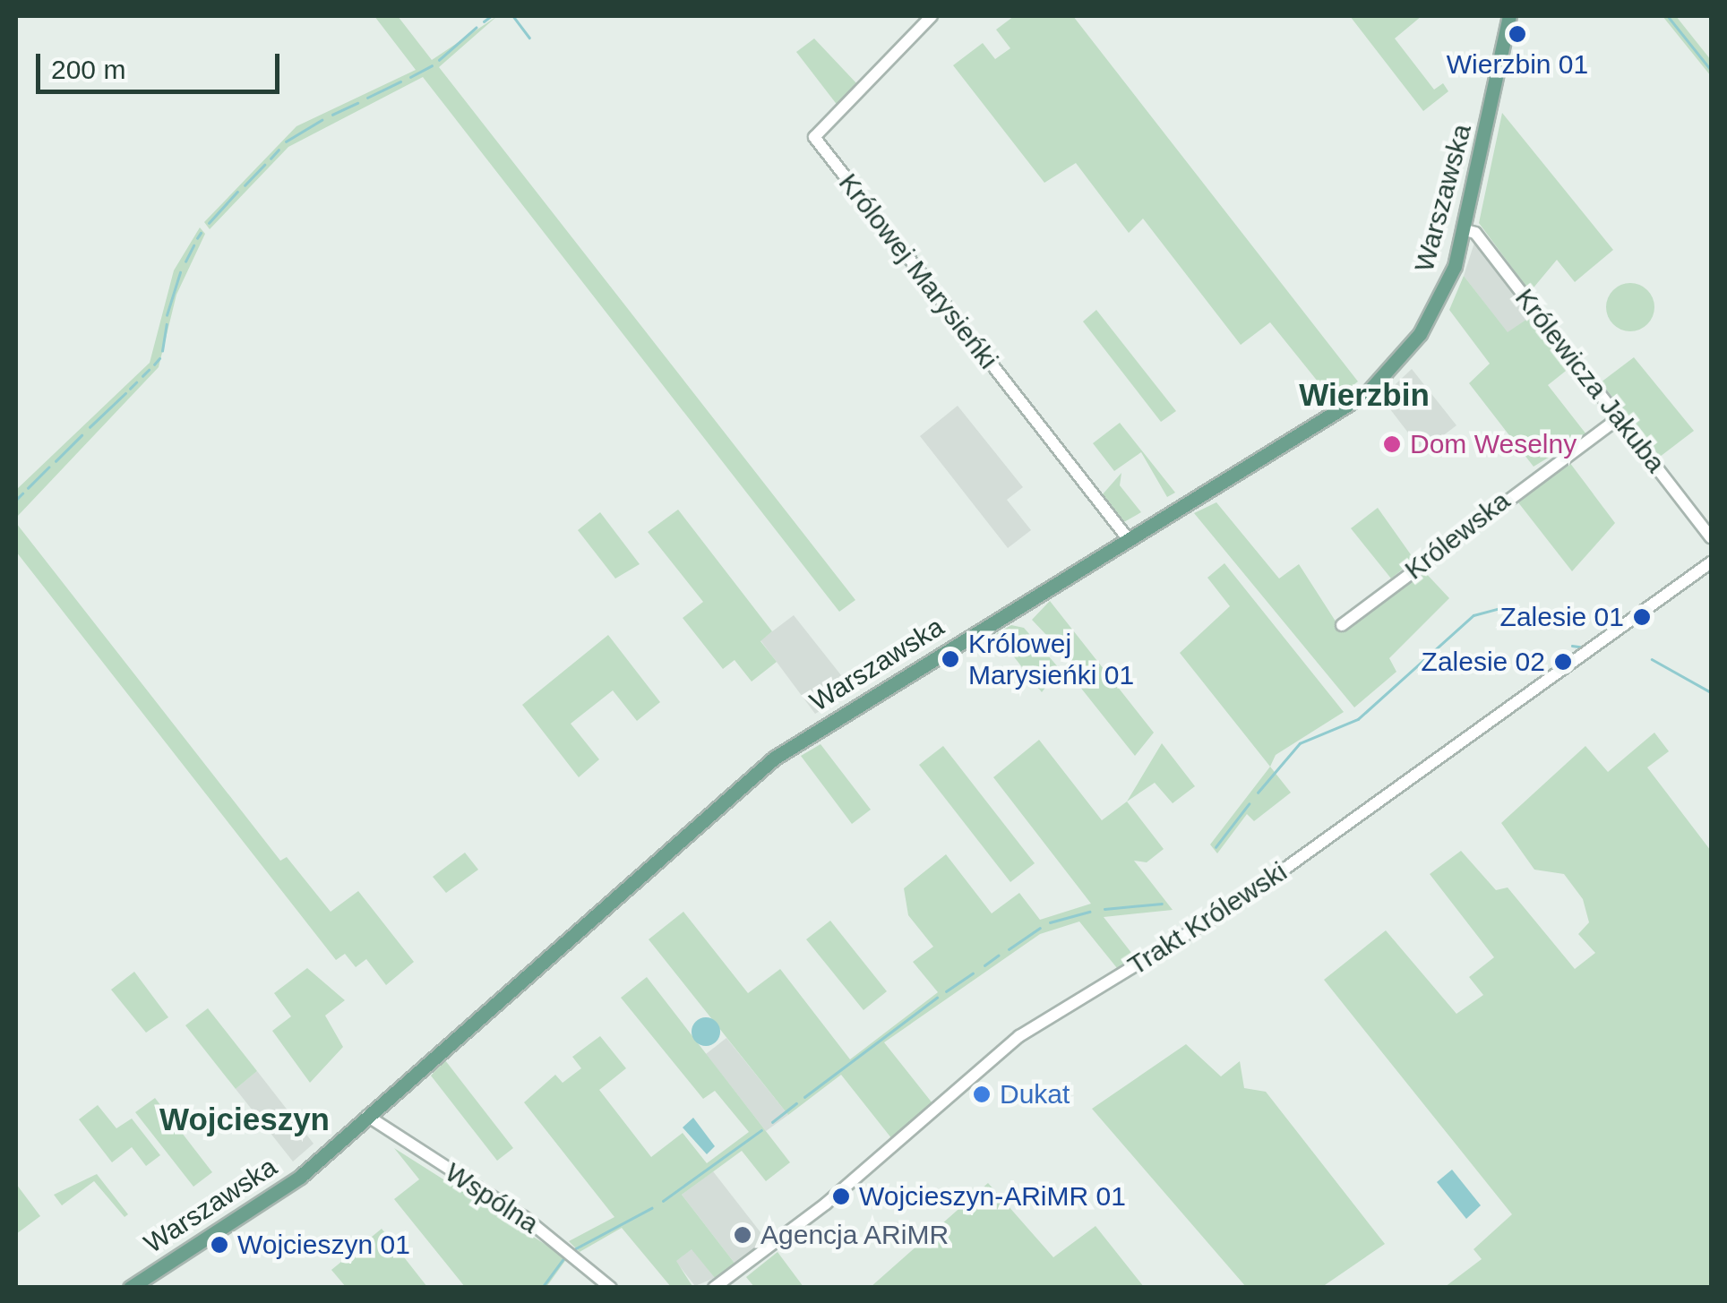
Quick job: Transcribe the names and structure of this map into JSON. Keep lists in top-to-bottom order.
{
  "streets": {
    "main road": ["Warszawska"],
    "street": [
      "Królowej Marysieńki",
      "Królewicza Jakuba",
      "Królewska",
      "Trakt Królewski",
      "Wspólna"
    ]
  },
  "crossings": [
    ["Warszawska", "Królowej Marysieńki"],
    ["Warszawska", "Królewicza Jakuba"],
    ["Warszawska", "Wspólna"],
    ["Królewicza Jakuba", "Królewska"]
  ],
  "districts": ["Wierzbin", "Wojcieszyn"],
  "places": [
    "Wierzbin 01",
    "Dom Weselny",
    "Zalesie 01",
    "Królowej Marysieńki 01",
    "Zalesie 02",
    "Dukat",
    "Wojcieszyn-ARiMR 01",
    "Agencja ARiMR",
    "Wojcieszyn 01"
  ],
  "scale_bar": "200 m"
}
